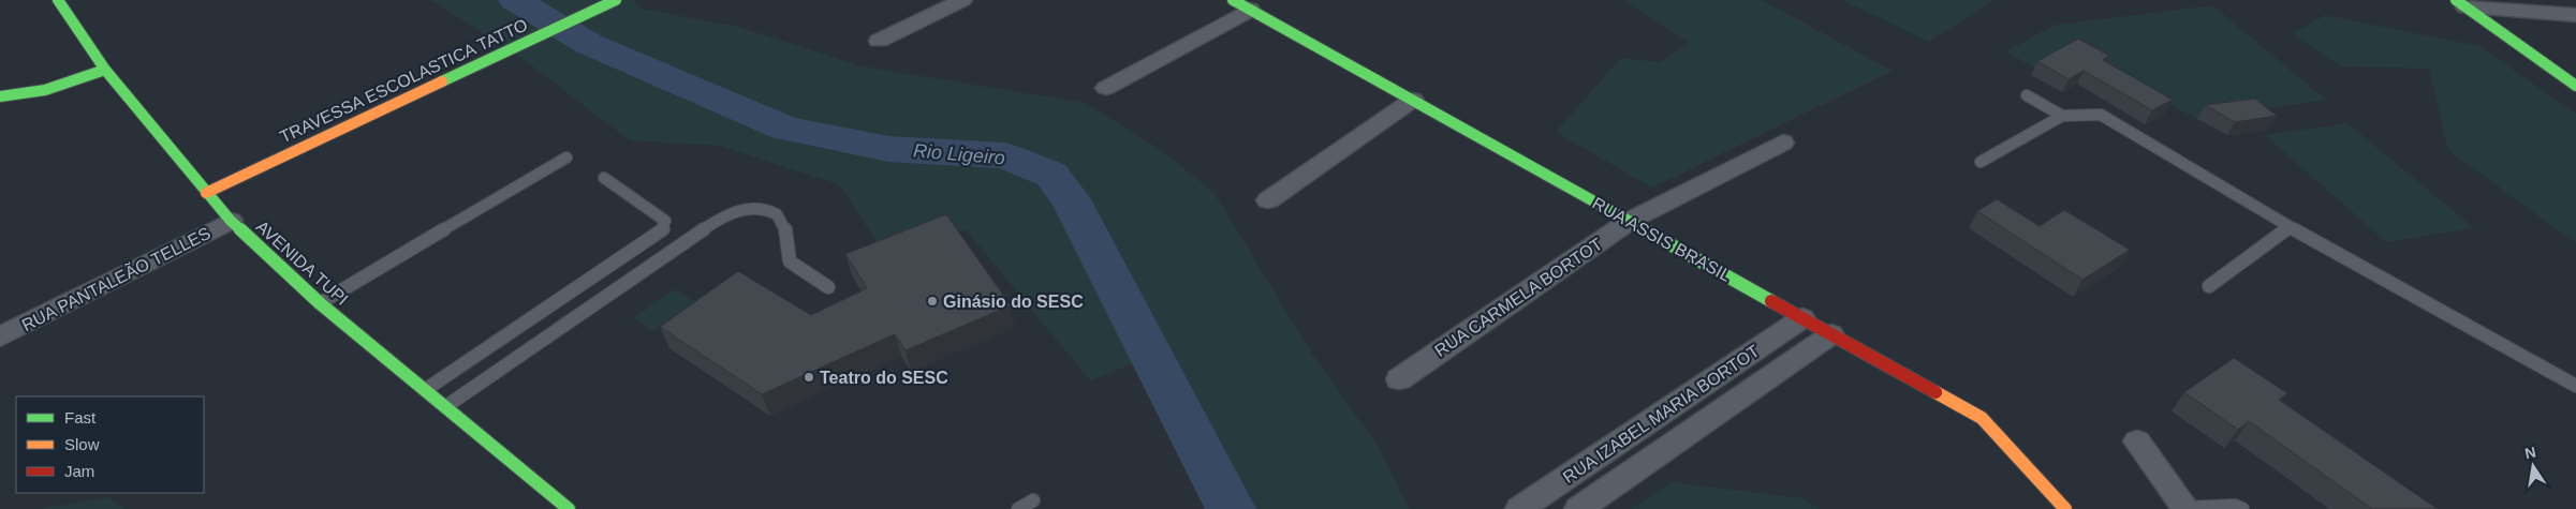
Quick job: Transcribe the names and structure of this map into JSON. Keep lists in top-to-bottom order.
{
  "streets": {
    "street": [
      "TRAVESSA ESCOLASTICA TATTO",
      "RUA ASSIS BRASIL",
      "AVENIDA TUPI",
      "RUA PANTALEÃO TELLES",
      "RUA CARMELA BORTOT",
      "RUA IZABEL MARIA BORTOT"
    ]
  },
  "crossings": [
    ["TRAVESSA ESCOLASTICA TATTO", "AVENIDA TUPI"],
    ["RUA ASSIS BRASIL", "RUA CARMELA BORTOT"],
    ["RUA ASSIS BRASIL", "RUA IZABEL MARIA BORTOT"],
    ["AVENIDA TUPI", "RUA PANTALEÃO TELLES"]
  ],
  "water": ["Rio Ligeiro"],
  "places": ["Ginásio do SESC", "Teatro do SESC"],
  "legend": ["Fast", "Slow", "Jam"],
  "north": "top"
}
